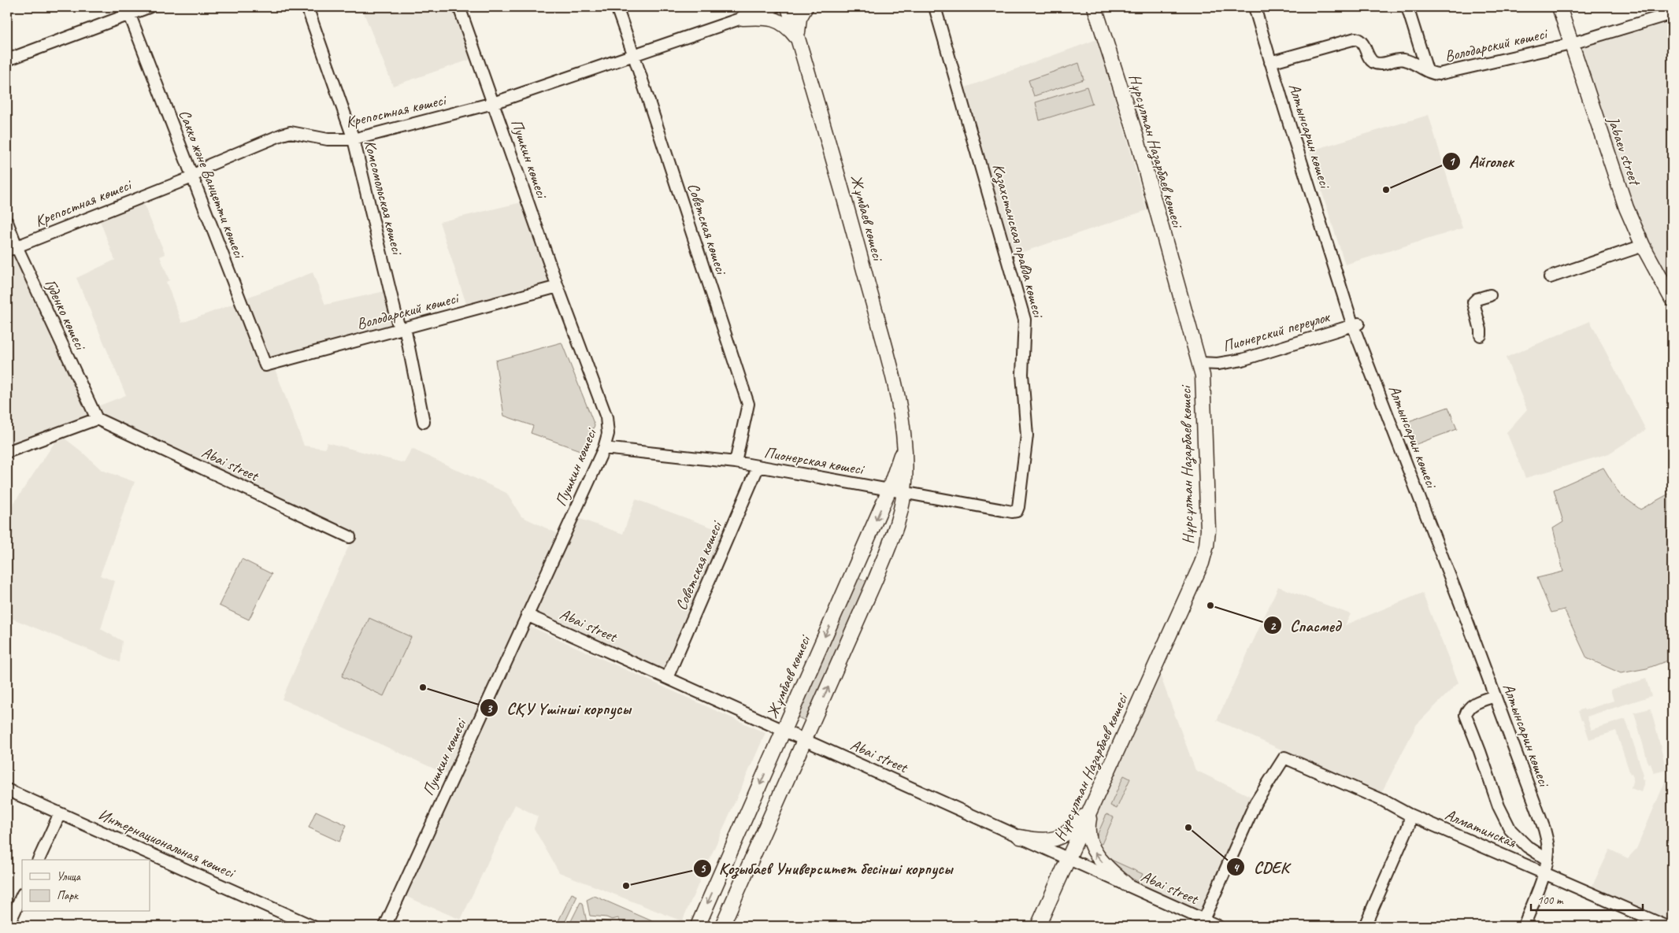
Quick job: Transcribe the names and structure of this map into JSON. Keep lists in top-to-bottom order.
{
  "streets": {
    "main road": ["Нұрсұлтан Назарбаев көшесі", "Jabaev street", "Жұмбаев көшесі"],
    "street": [
      "Володарский көшесі",
      "Крепостная көшесі",
      "Алтынсарин көшесі",
      "Пушкин көшесі",
      "Сакко және Ванцетти көшесі",
      "Комсомольская көшесі",
      "Советская көшесі",
      "Казахстанская правда көшесі",
      "Гуденко көшесі",
      "Пионерский переулок",
      "Пионерская көшесі",
      "Abai street",
      "Алматинская",
      "Интернациональная көшесі"
    ]
  },
  "crossings": [
    ["Володарский көшесі", "Алтынсарин көшесі"],
    ["Володарский көшесі", "Jabaev street"],
    ["Володарский көшесі", "Пушкин көшесі"],
    ["Володарский көшесі", "Сакко және Ванцетти көшесі"],
    ["Володарский көшесі", "Комсомольская көшесі"],
    ["Крепостная көшесі", "Пушкин көшесі"],
    ["Крепостная көшесі", "Сакко және Ванцетти көшесі"],
    ["Крепостная көшесі", "Комсомольская көшесі"],
    ["Крепостная көшесі", "Советская көшесі"],
    ["Крепостная көшесі", "Гуденко көшесі"],
    ["Алтынсарин көшесі", "Пионерский переулок"],
    ["Алтынсарин көшесі", "Алматинская"],
    ["Нұрсұлтан Назарбаев көшесі", "Пионерский переулок"],
    ["Нұрсұлтан Назарбаев көшесі", "Abai street"],
    ["Пушкин көшесі", "Пионерская көшесі"],
    ["Пушкин көшесі", "Abai street"],
    ["Жұмбаев көшесі", "Пионерская көшесі"],
    ["Жұмбаев көшесі", "Abai street"],
    ["Советская көшесі", "Пионерская көшесі"],
    ["Советская көшесі", "Abai street"],
    ["Казахстанская правда көшесі", "Пионерская көшесі"],
    ["Гуденко көшесі", "Abai street"],
    ["Abai street", "Алматинская"]
  ],
  "places": [
    "Айголек",
    "Спасмед",
    "СҚУ Үшінші корпусы",
    "CDEK",
    "Қозыбаев Университет бесінші корпусы"
  ],
  "legend": ["Улица", "Парк"],
  "scale_bar": "100 m"
}
